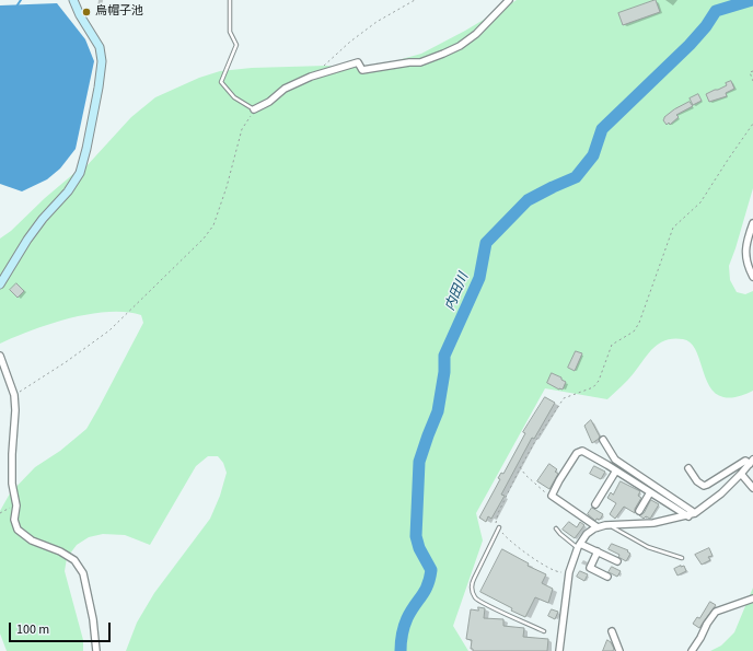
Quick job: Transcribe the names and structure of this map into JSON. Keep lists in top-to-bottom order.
{
  "water": ["内田川"],
  "places": ["烏帽子池"],
  "scale_bar": "100 m"
}
